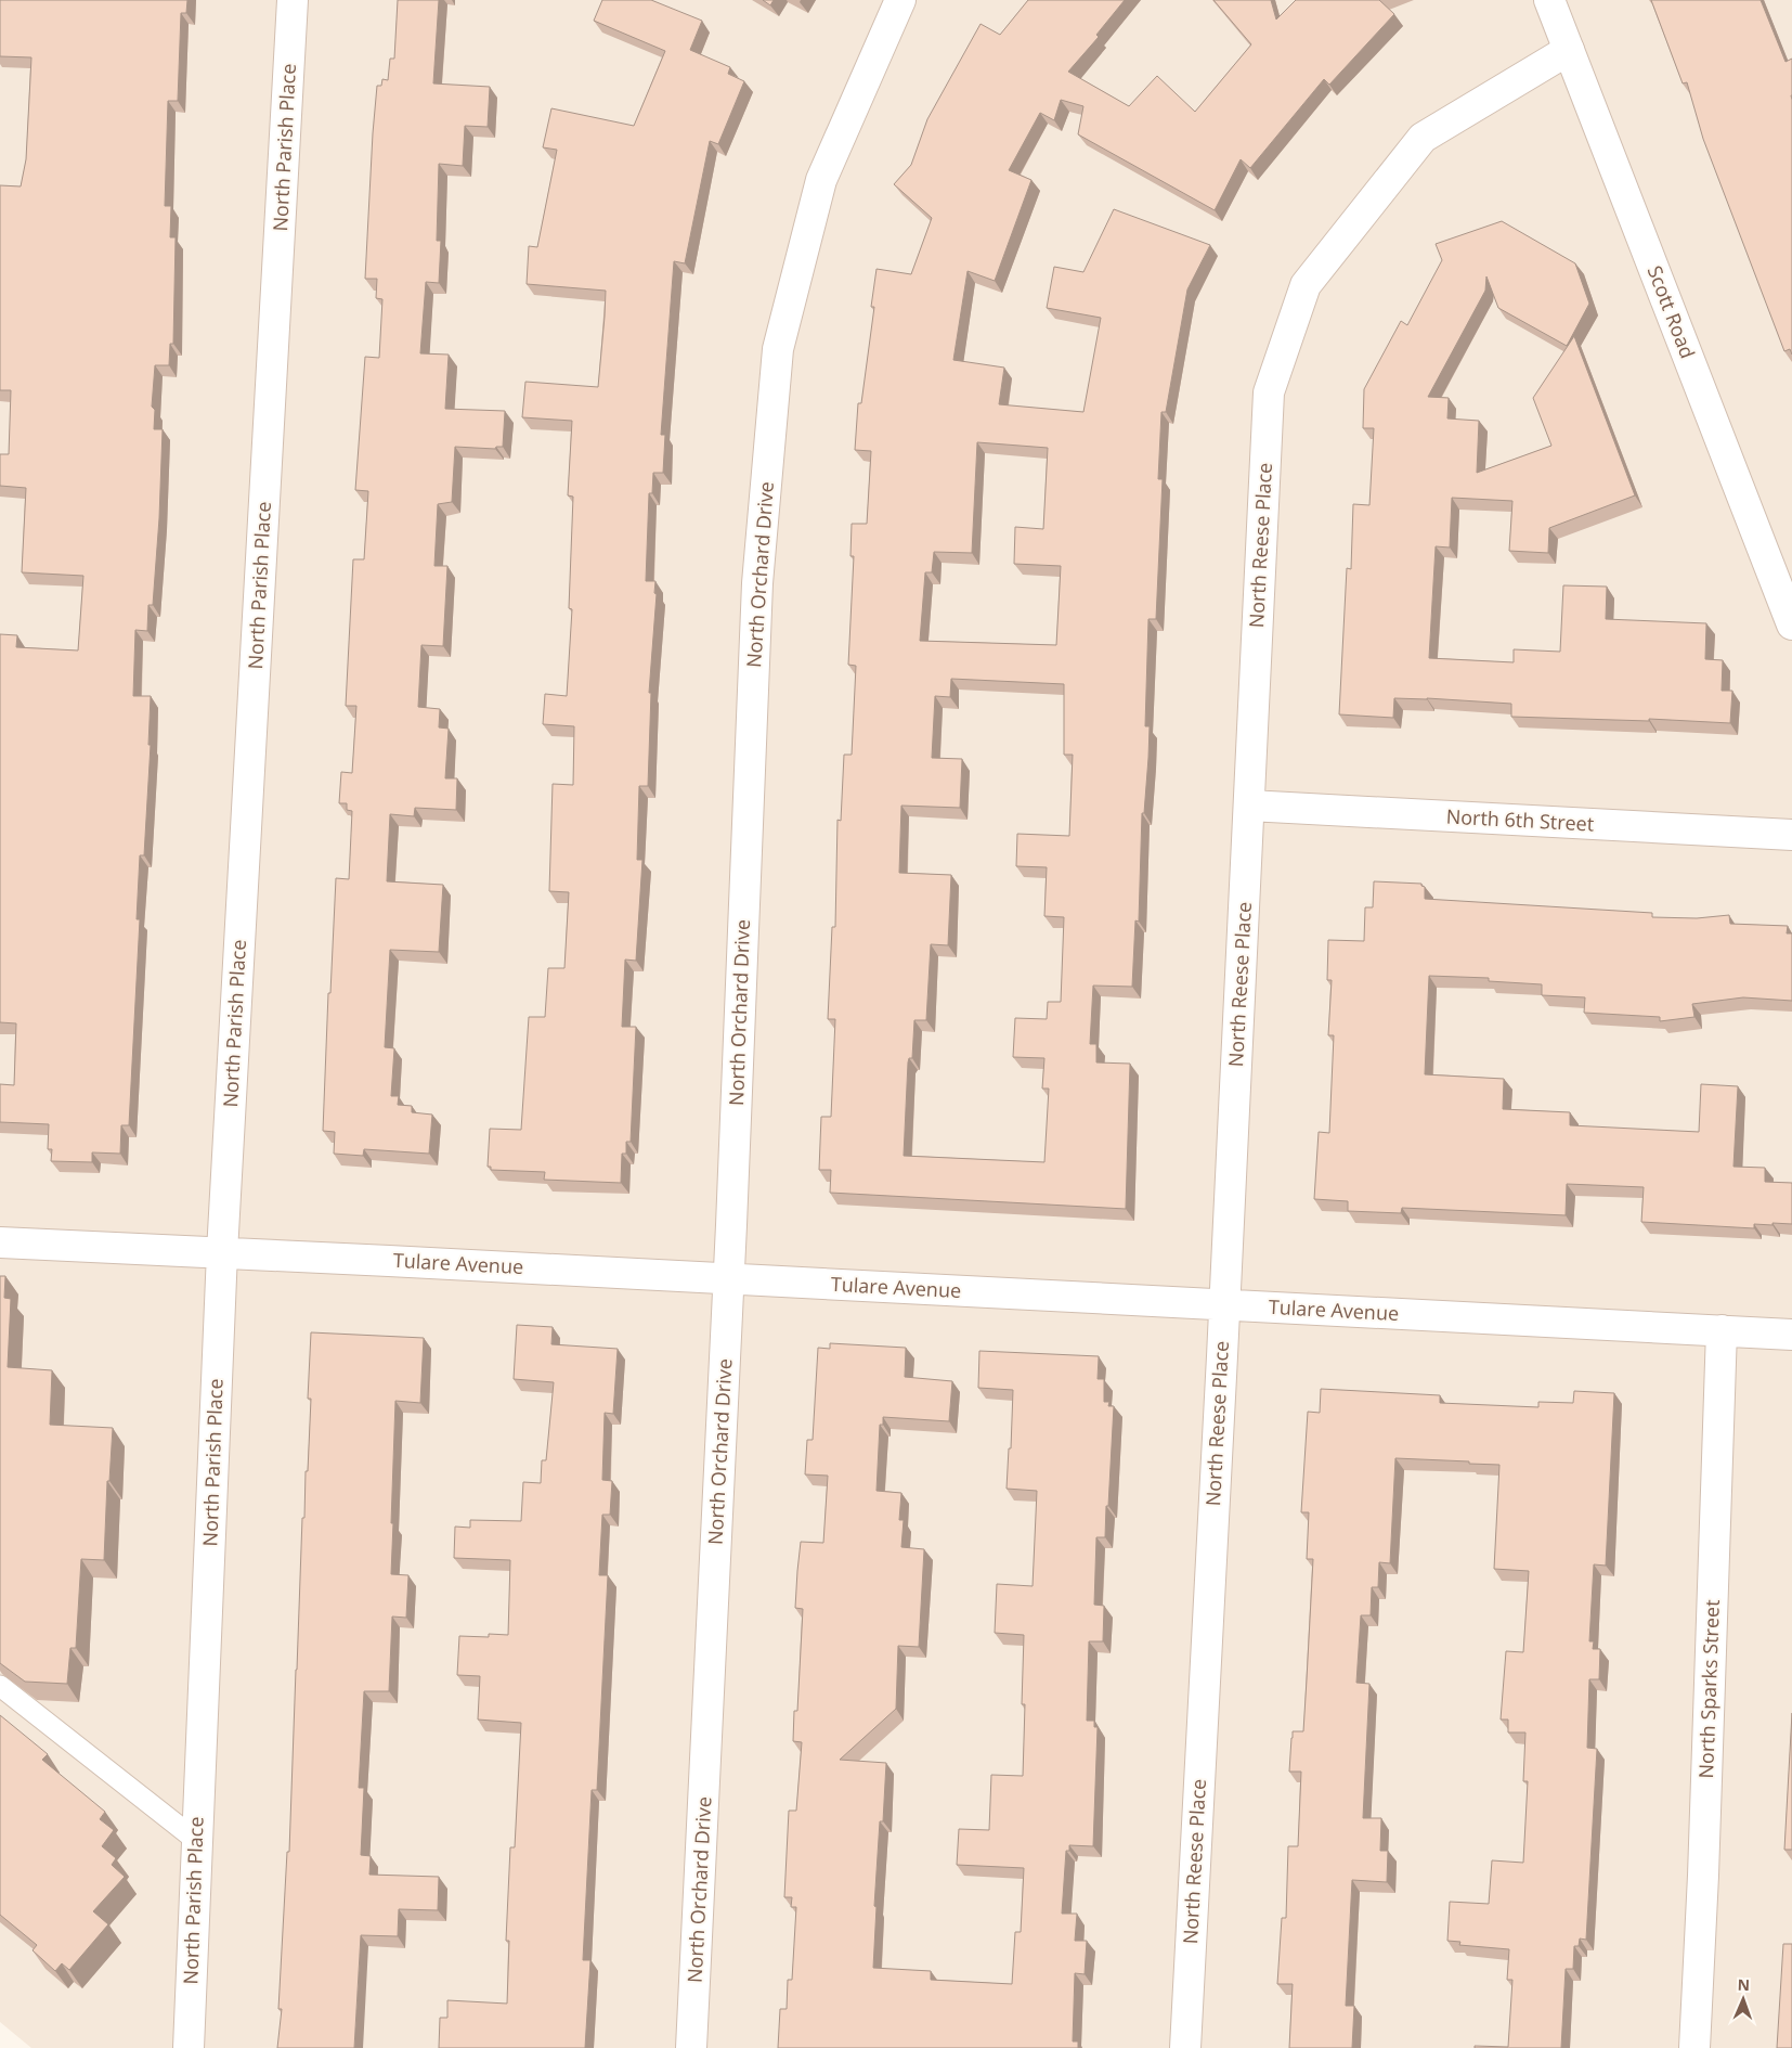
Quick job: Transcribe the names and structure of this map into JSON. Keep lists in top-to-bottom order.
{
  "streets": {
    "street": [
      "North Parish Place",
      "Scott Road",
      "North Reese Place",
      "North Orchard Drive",
      "North 6th Street",
      "Tulare Avenue",
      "North Sparks Street"
    ]
  },
  "crossings": [
    ["North Parish Place", "Tulare Avenue"],
    ["Scott Road", "North Reese Place"],
    ["North Reese Place", "North 6th Street"],
    ["North Reese Place", "Tulare Avenue"],
    ["North Orchard Drive", "Tulare Avenue"],
    ["Tulare Avenue", "North Sparks Street"]
  ],
  "north": "top"
}
